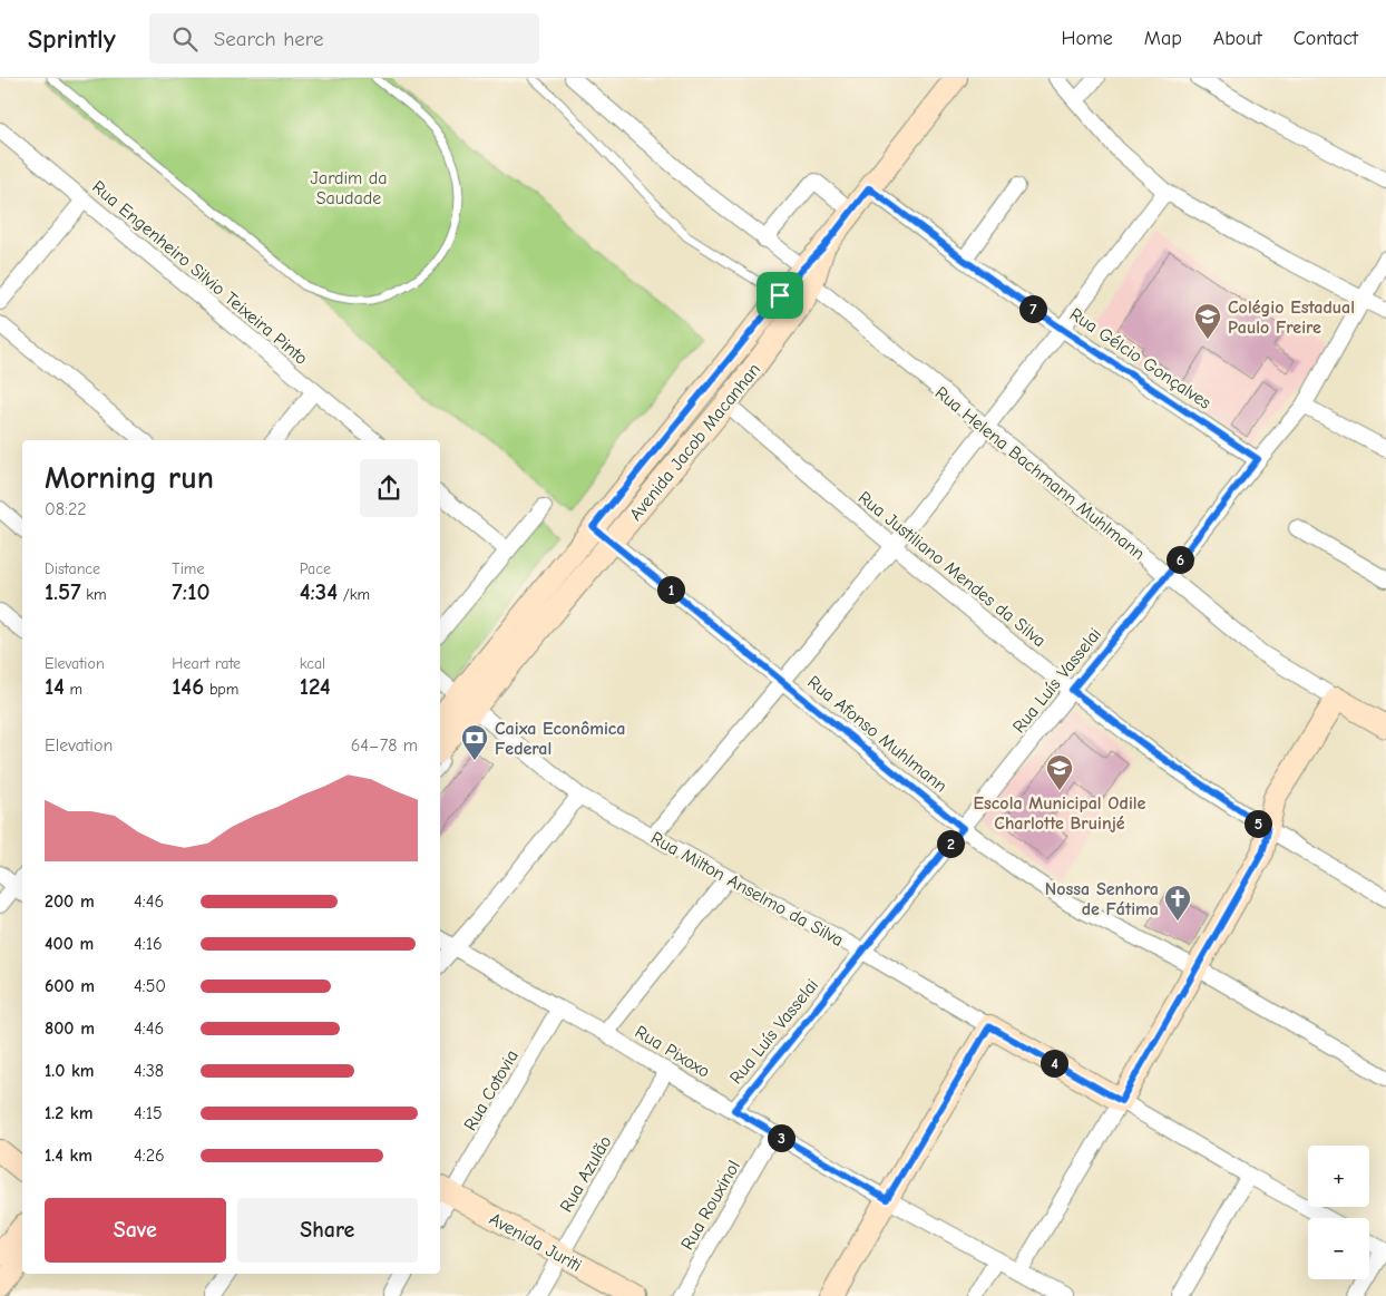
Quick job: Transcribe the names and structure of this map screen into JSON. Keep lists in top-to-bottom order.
{
  "streets": {
    "main road": [
      "Avenida Jacob Macanhan",
      "Rua Helena Bachmann Muhlmann",
      "Rua Milton Anselmo da Silva",
      "Avenida Juriti"
    ],
    "street": [
      "Rua Engenheiro Silvio Teixeira Pinto",
      "Rua Gélcio Gonçalves",
      "Rua Justiliano Mendes da Silva",
      "Rua Luís Vasselai",
      "Rua Afonso Muhlmann",
      "Rua Pixoxo",
      "Rua Cotovia",
      "Rua Azulão",
      "Rua Rouxinol"
    ]
  },
  "crossings": [
    ["Rua Gélcio Gonçalves", "Avenida Jacob Macanhan"],
    ["Rua Gélcio Gonçalves", "Rua Luís Vasselai"],
    ["Avenida Jacob Macanhan", "Rua Helena Bachmann Muhlmann"],
    ["Avenida Jacob Macanhan", "Rua Justiliano Mendes da Silva"],
    ["Avenida Jacob Macanhan", "Rua Afonso Muhlmann"],
    ["Avenida Jacob Macanhan", "Rua Milton Anselmo da Silva"],
    ["Rua Helena Bachmann Muhlmann", "Rua Luís Vasselai"],
    ["Rua Justiliano Mendes da Silva", "Rua Luís Vasselai"],
    ["Rua Luís Vasselai", "Rua Afonso Muhlmann"],
    ["Rua Luís Vasselai", "Rua Milton Anselmo da Silva"],
    ["Rua Luís Vasselai", "Rua Pixoxo"],
    ["Rua Pixoxo", "Rua Cotovia"],
    ["Rua Pixoxo", "Rua Azulão"],
    ["Rua Pixoxo", "Rua Rouxinol"],
    ["Rua Cotovia", "Avenida Juriti"],
    ["Rua Azulão", "Avenida Juriti"]
  ],
  "parks": ["Jardim da Saudade"],
  "places": {
    "school or university": ["Colégio Estadual Paulo Freire", "Escola Municipal Odile Charlotte Bruinjé"],
    "bank": ["Caixa Econômica Federal"],
    "church": ["Nossa Senhora de Fátima"]
  },
  "page": {
    "header": "Sprintly",
    "search": "Search here",
    "nav": [
      "Home",
      "Map",
      "About",
      "Contact"
    ],
    "pins": [
      "7",
      "6",
      "1",
      "5",
      "2",
      "4",
      "3"
    ],
    "heading": ["Morning run", "08:22"],
    "stats": [
      ["Distance", "1.57 km"],
      ["Time", "7:10"],
      ["Pace", "4:34 /km"],
      ["Elevation", "14 m"],
      ["Heart rate", "146 bpm"],
      ["kcal", "124"]
    ],
    "chart": ["Elevation", "64–78 m"],
    "list": [
      {
        "name": "200 m",
        "note": "4:46"
      },
      {
        "name": "400 m",
        "note": "4:16"
      },
      {
        "name": "600 m",
        "note": "4:50"
      },
      {
        "name": "800 m",
        "note": "4:46"
      },
      {
        "name": "1.0 km",
        "note": "4:38"
      },
      {
        "name": "1.2 km",
        "note": "4:15"
      },
      {
        "name": "1.4 km",
        "note": "4:26"
      }
    ],
    "map_buttons": ["+", "−"],
    "buttons": ["Save", "Share"]
  }
}
